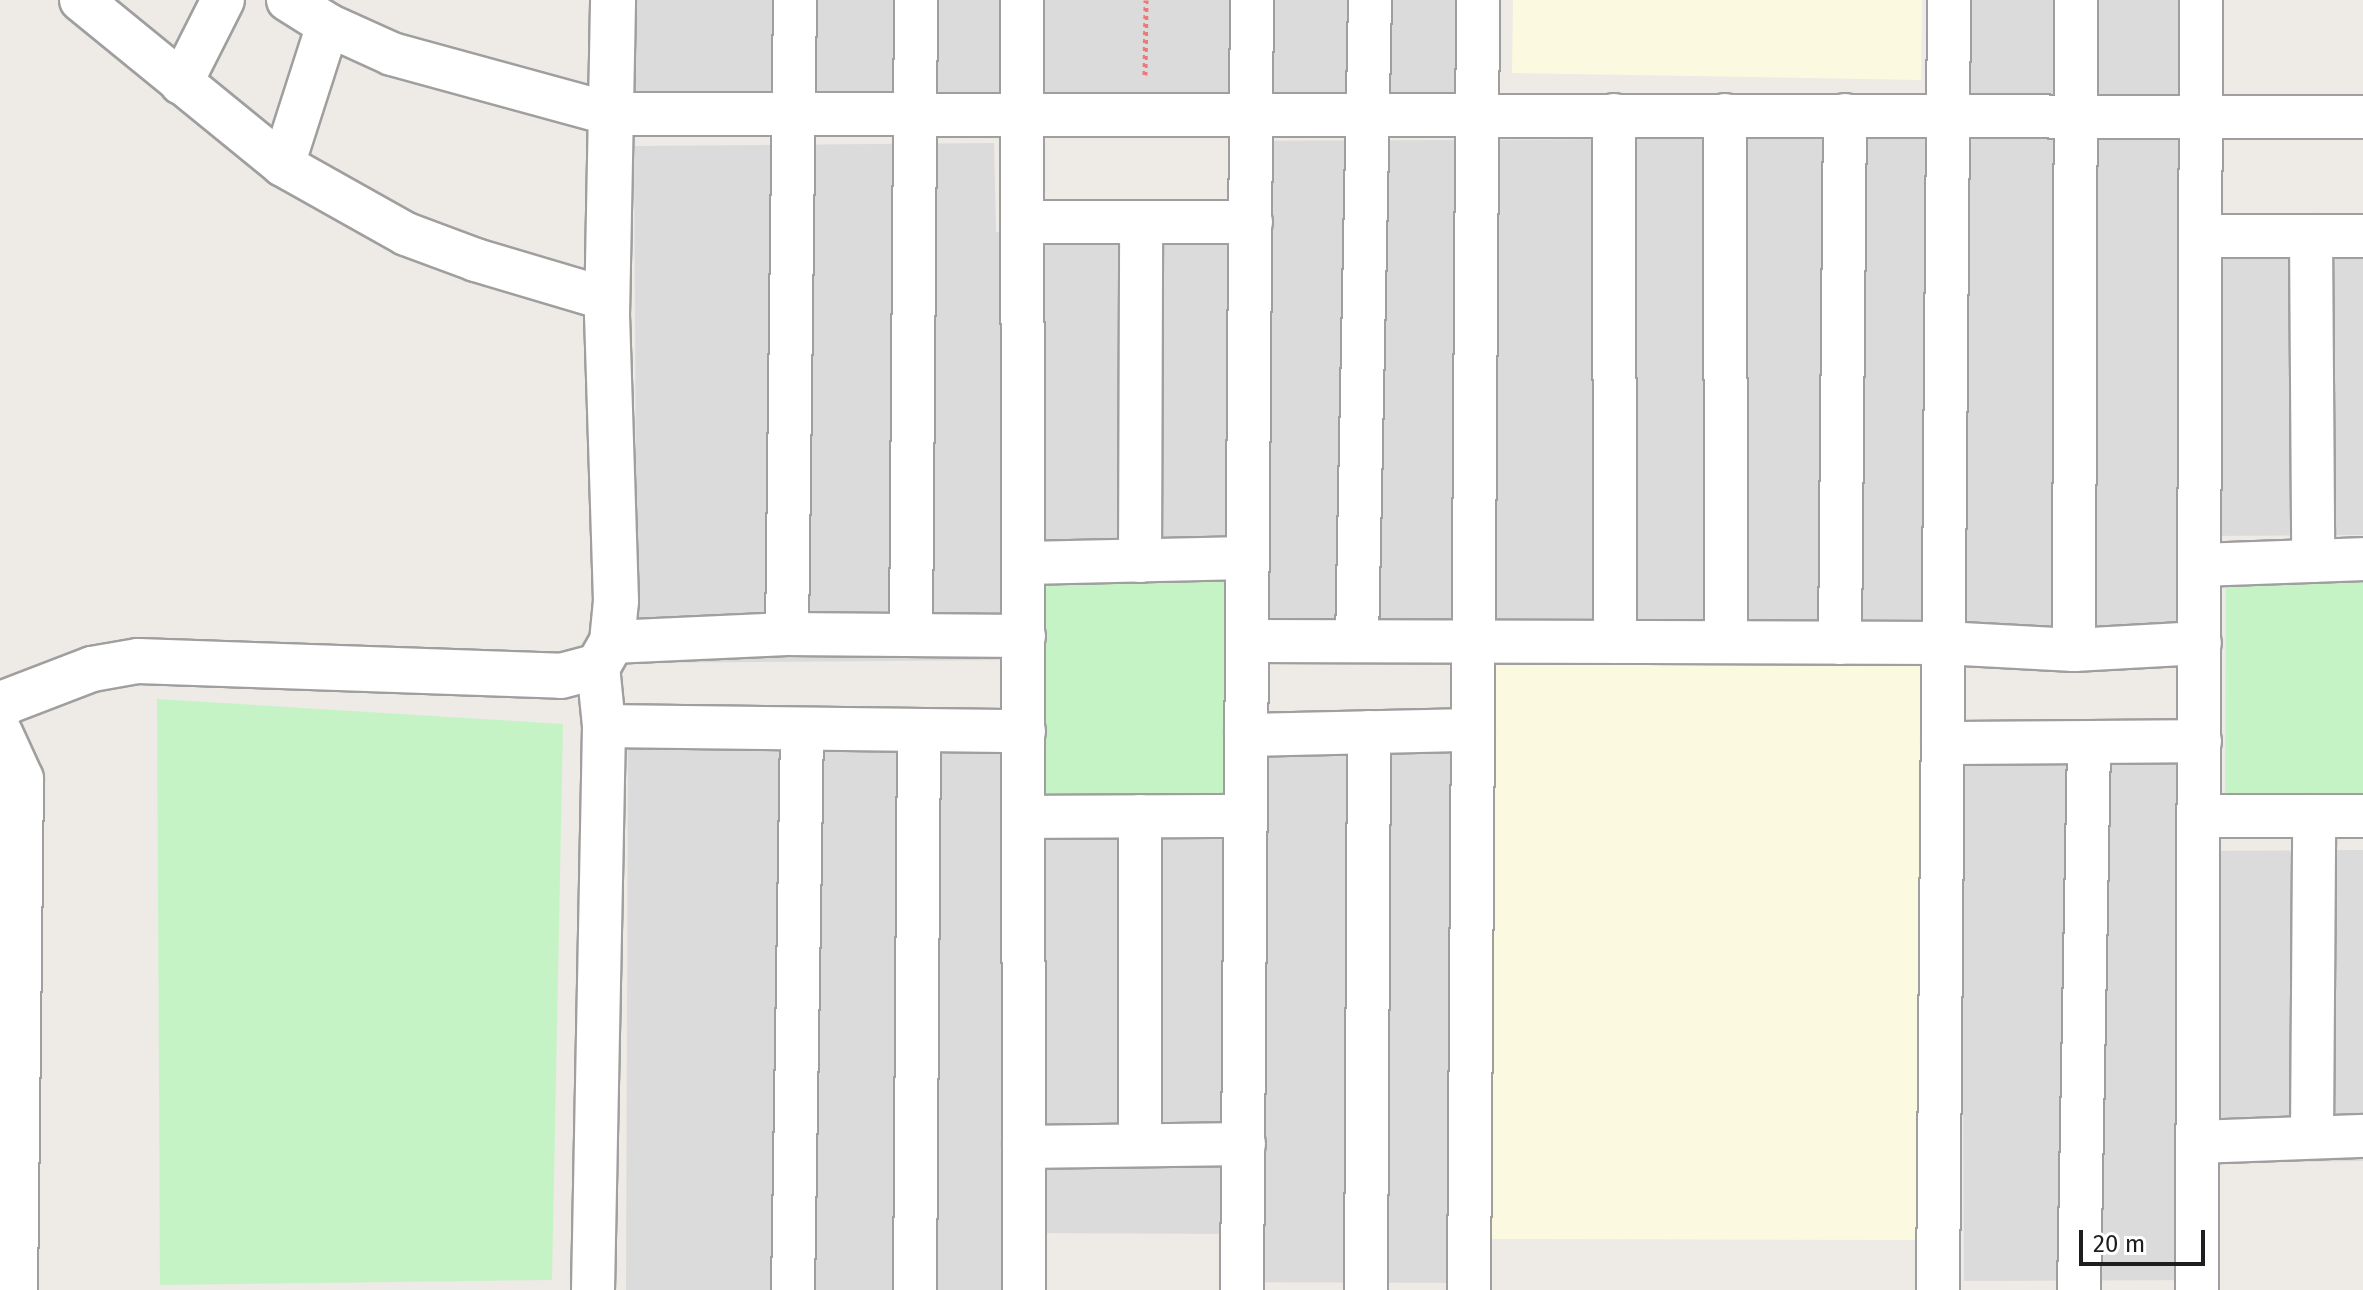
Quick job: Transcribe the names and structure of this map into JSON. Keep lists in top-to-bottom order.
{
  "scale_bar": "20 m"
}
